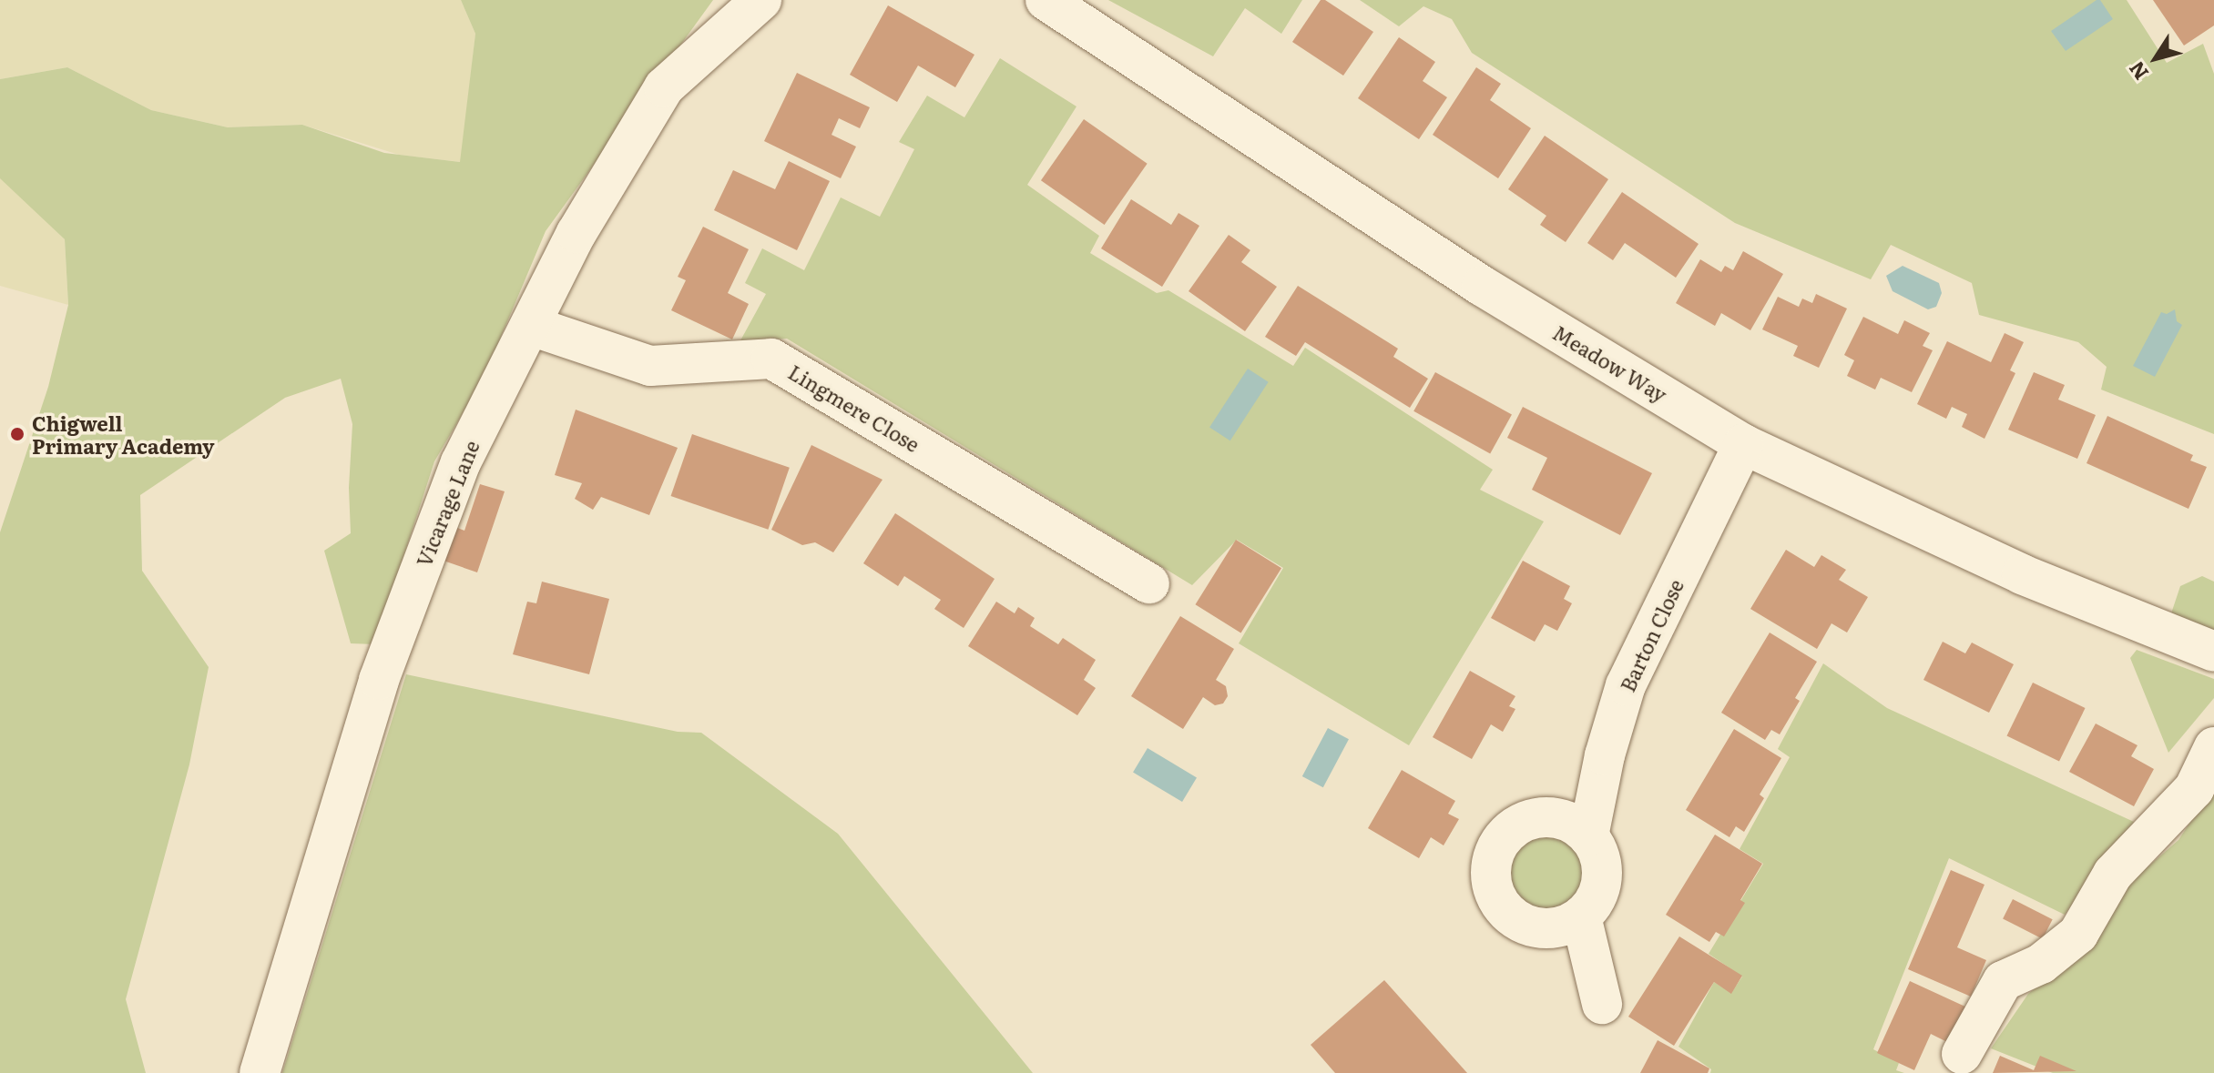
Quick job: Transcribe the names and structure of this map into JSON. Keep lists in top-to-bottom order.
{
  "streets": {
    "street": [
      "Meadow Way",
      "Lingmere Close",
      "Vicarage Lane",
      "Barton Close"
    ]
  },
  "crossings": [
    ["Meadow Way", "Barton Close"],
    ["Lingmere Close", "Vicarage Lane"]
  ],
  "places": ["Chigwell Primary Academy"],
  "north": "bottom left"
}
